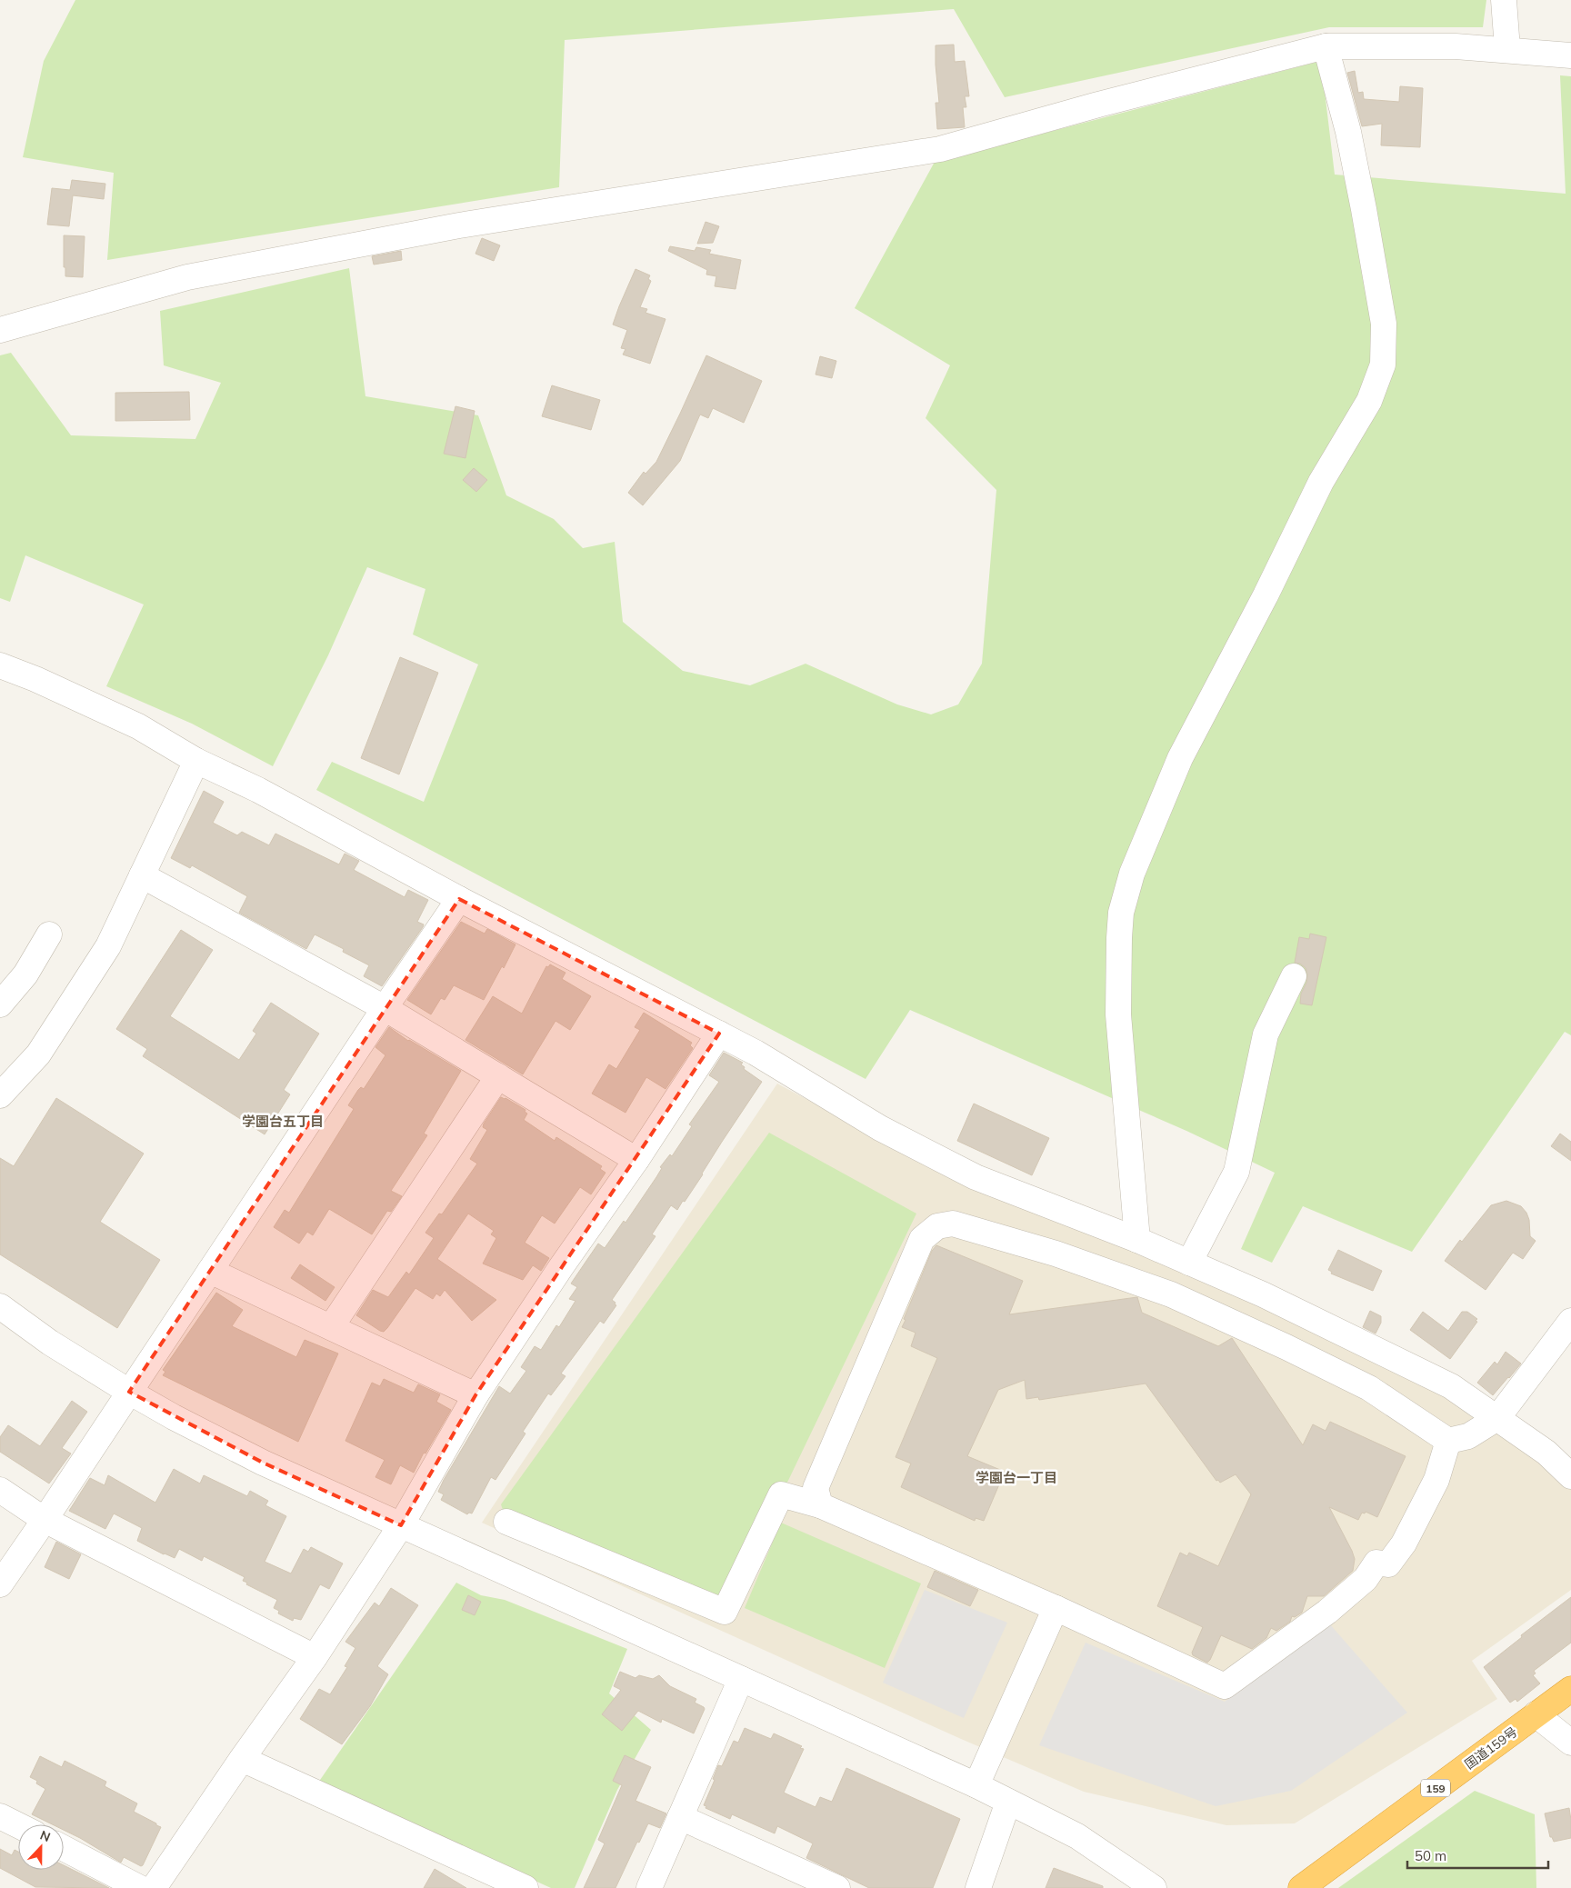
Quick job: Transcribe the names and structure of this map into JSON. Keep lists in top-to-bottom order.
{
  "streets": {
    "highway": ["国道159号", "159"]
  },
  "districts": ["学園台五丁目", "学園台一丁目"],
  "scale_bar": "50 m",
  "north": "top"
}
